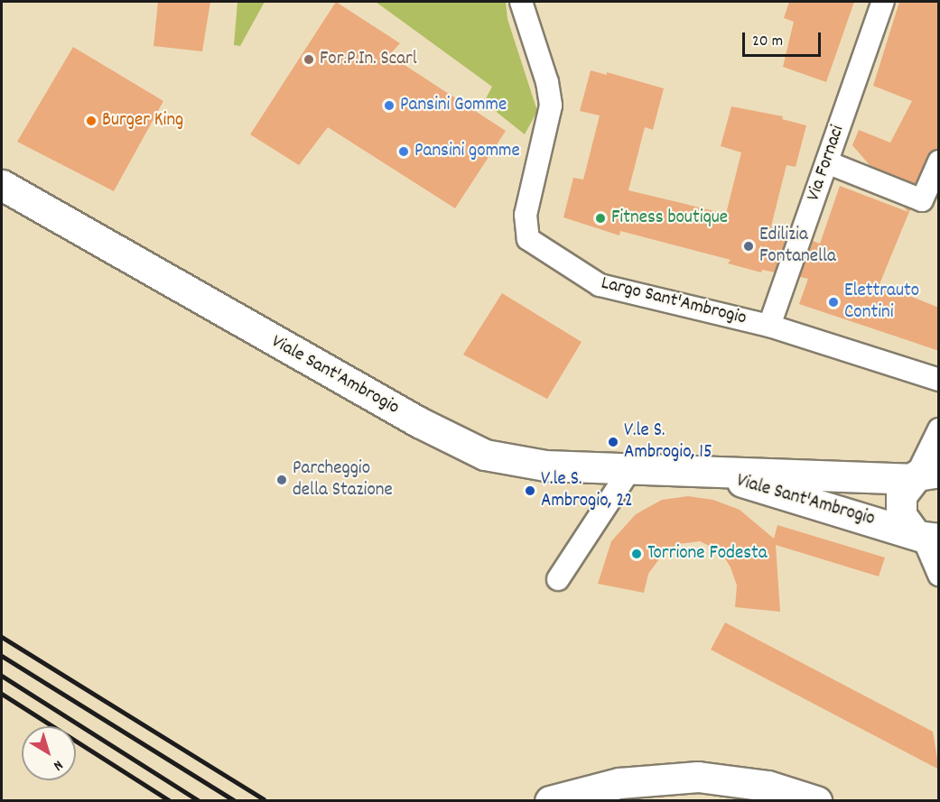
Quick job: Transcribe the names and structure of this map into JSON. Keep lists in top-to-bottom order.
{
  "streets": {
    "main road": ["Viale Sant'Ambrogio"],
    "street": ["Via Fornaci", "Largo Sant'Ambrogio"]
  },
  "crossings": [
    ["Via Fornaci", "Largo Sant'Ambrogio"]
  ],
  "places": [
    "For.P.In. Scarl",
    "Pansini Gomme",
    "Burger King",
    "Pansini gomme",
    "Fitness boutique",
    "Edilizia Fontanella",
    "Elettrauto Contini",
    "V.le S. Ambrogio, 15",
    "Parcheggio della Stazione",
    "V.le S. Ambrogio, 22",
    "Torrione Fodesta"
  ],
  "scale_bar": "20 m",
  "north": "bottom right"
}
